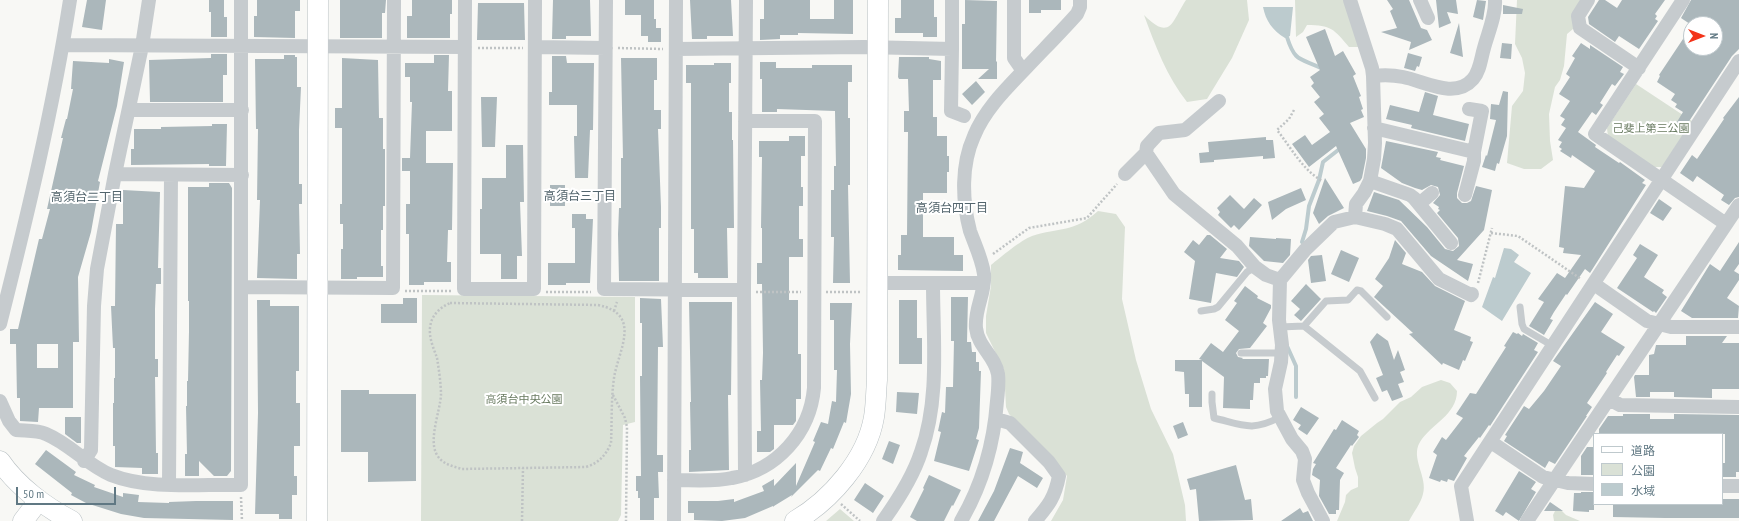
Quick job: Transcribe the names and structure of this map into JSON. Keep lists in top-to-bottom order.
{
  "districts": ["高須台三丁目", "高須台二丁目", "高須台四丁目"],
  "parks": ["己斐上第三公園", "高須台中央公園"],
  "legend": ["道路", "公園", "水域"],
  "scale_bar": "50 m",
  "north": "right"
}
